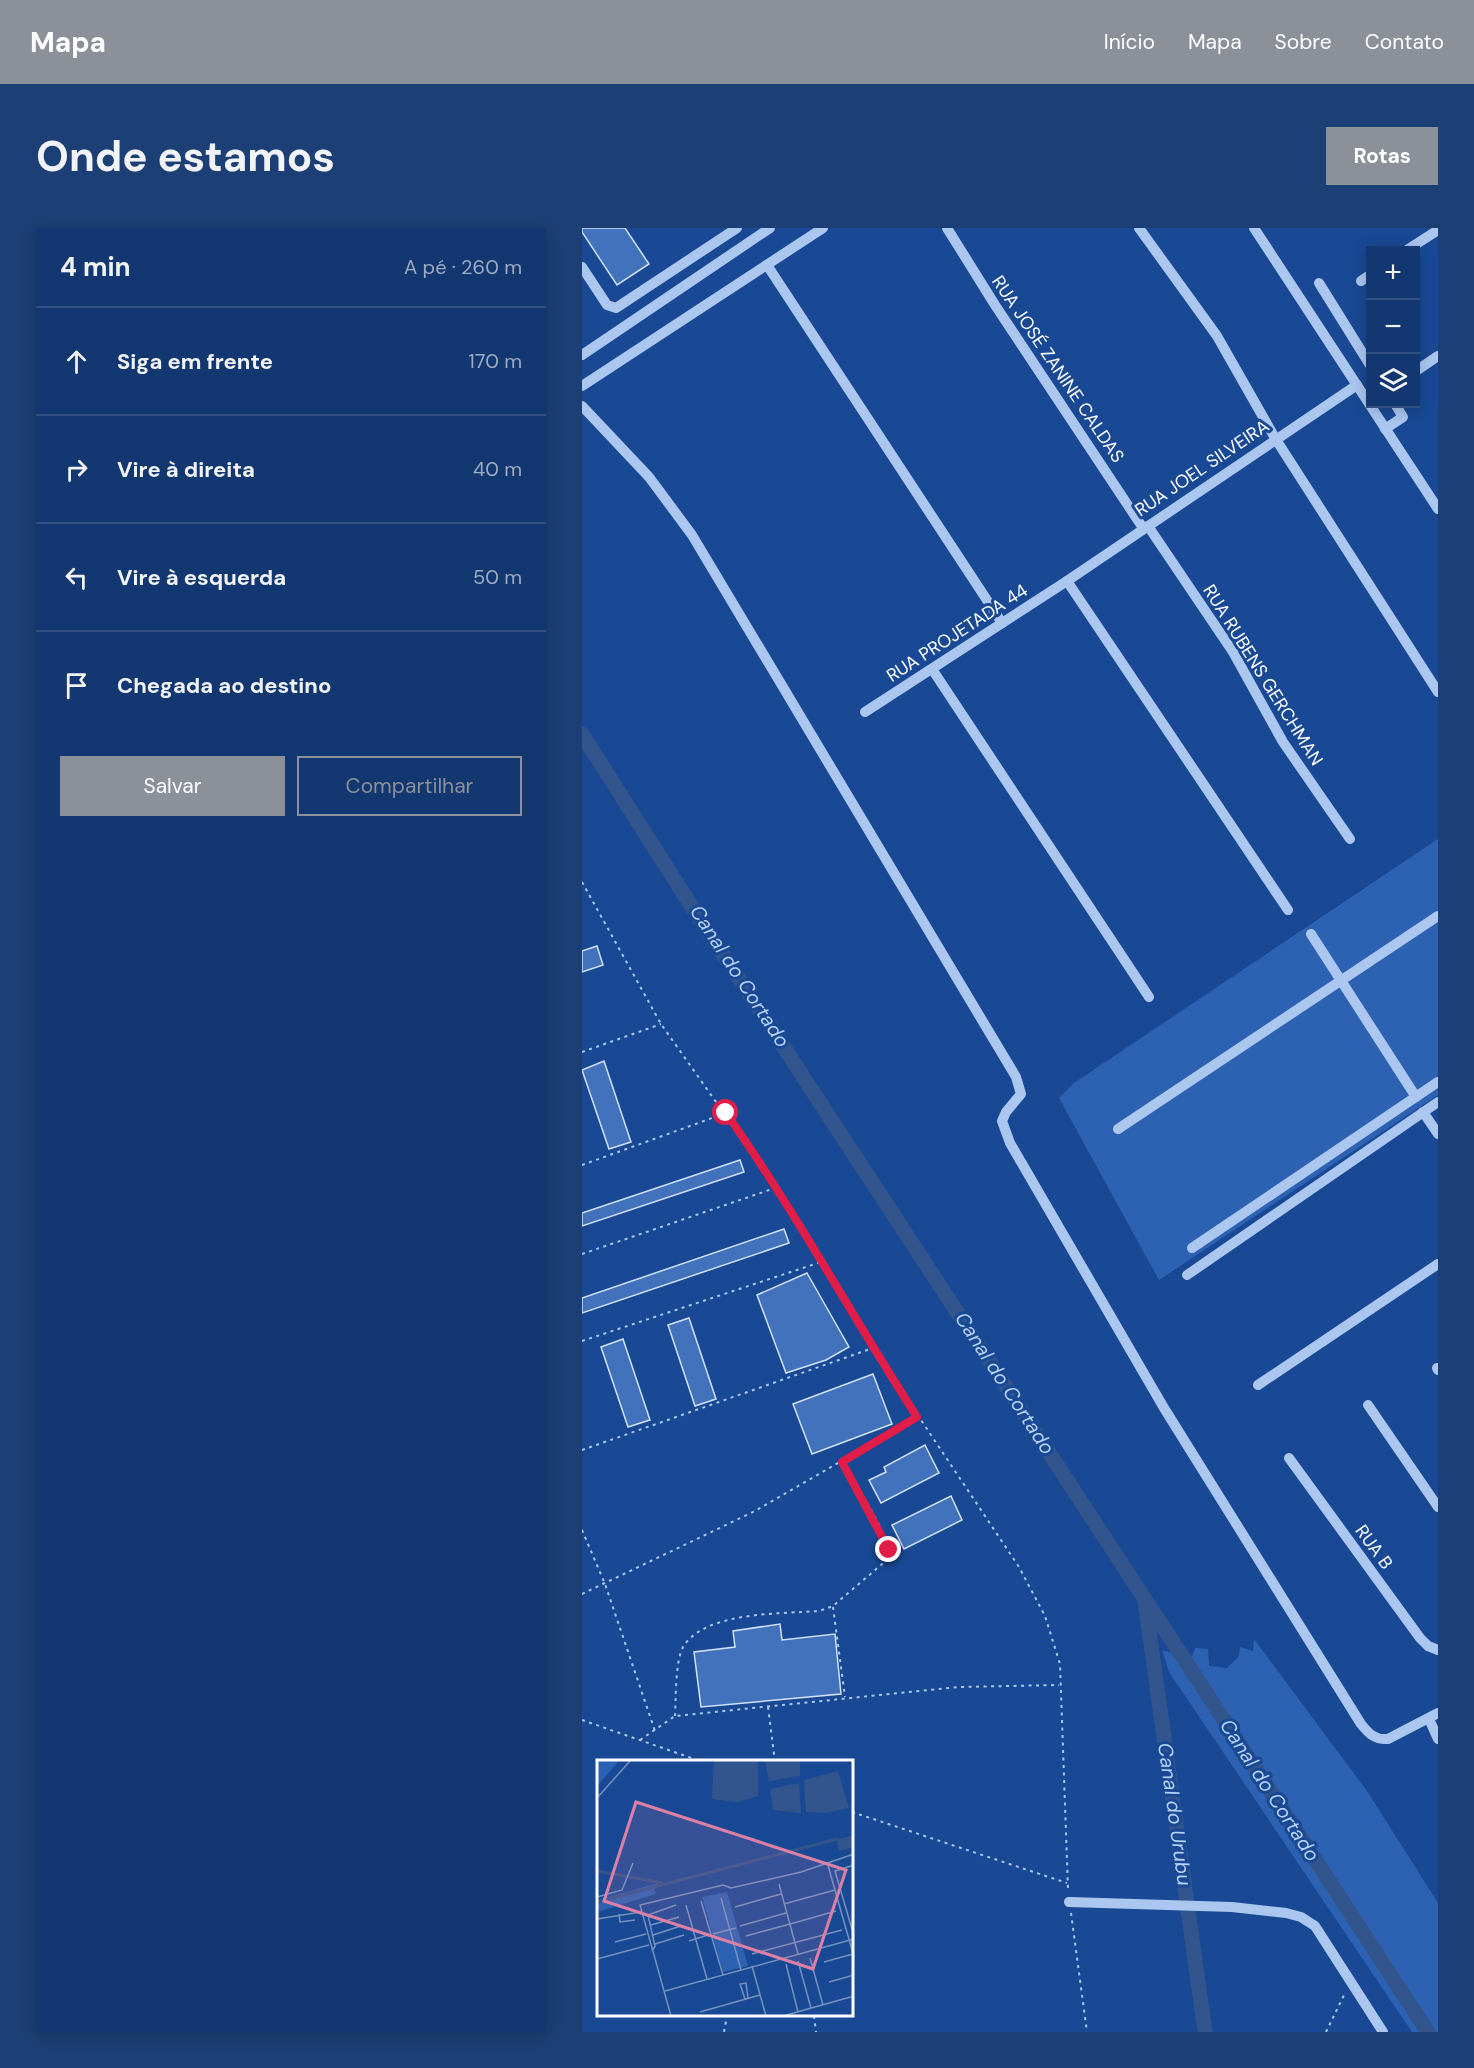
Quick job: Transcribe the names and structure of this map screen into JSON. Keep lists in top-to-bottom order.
{
  "streets": {
    "street": [
      "RUA JOSÉ ZANINE CALDAS",
      "RUA JOEL SILVEIRA",
      "RUA PROJETADA 44",
      "RUA RUBENS GERCHMAN",
      "RUA B"
    ]
  },
  "crossings": [
    ["RUA JOSÉ ZANINE CALDAS", "RUA JOEL SILVEIRA"],
    ["RUA JOSÉ ZANINE CALDAS", "RUA RUBENS GERCHMAN"],
    ["RUA JOEL SILVEIRA", "RUA PROJETADA 44"],
    ["RUA JOEL SILVEIRA", "RUA RUBENS GERCHMAN"]
  ],
  "water": ["Canal do Cortado", "Canal do Urubu"],
  "page": {
    "header": "Mapa",
    "nav": [
      "Início",
      "Mapa",
      "Sobre",
      "Contato"
    ],
    "buttons": [
      "Rotas",
      ["Salvar", "Compartilhar"]
    ],
    "title": "Onde estamos",
    "heading": ["4 min", "A pé · 260 m"],
    "map_buttons": ["+", "−"],
    "list": [
      ["Siga em frente", "170 m"],
      ["Vire à direita", "40 m"],
      ["Vire à esquerda", "50 m"],
      "Chegada ao destino"
    ]
  }
}
